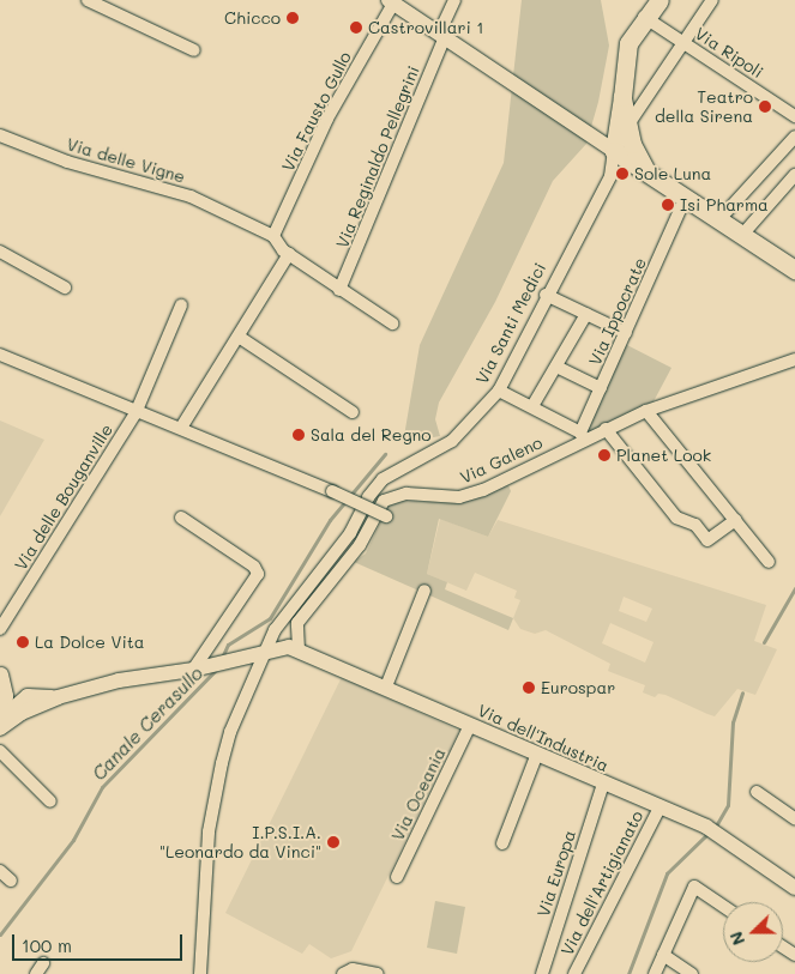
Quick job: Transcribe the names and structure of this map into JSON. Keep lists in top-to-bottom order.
{
  "streets": {
    "street": [
      "Via Ripoli",
      "Via Fausto Gullo",
      "Via Reginaldo Pellegrini",
      "Via delle Vigne",
      "Via Ippocrate",
      "Via Santi Medici",
      "Via Galeno",
      "Via delle Bouganville",
      "Via dell'Industria",
      "Via Oceania",
      "Via Europa",
      "Via dell'Artigianato"
    ]
  },
  "crossings": [
    ["Via Fausto Gullo", "Via delle Vigne"],
    ["Via Ippocrate", "Via Galeno"],
    ["Via Santi Medici", "Via dell'Industria"],
    ["Via Galeno", "Via dell'Industria"],
    ["Via dell'Industria", "Via Oceania"],
    ["Via dell'Industria", "Via Europa"],
    ["Via dell'Industria", "Via dell'Artigianato"]
  ],
  "water": ["Canale Cerasullo"],
  "places": [
    "Chicco",
    "Castrovillari 1",
    "Teatro della Sirena",
    "Sole Luna",
    "Isi Pharma",
    "Sala del Regno",
    "Planet Look",
    "La Dolce Vita",
    "Eurospar",
    "I.P.S.I.A. \"Leonardo da Vinci\""
  ],
  "scale_bar": "100 m",
  "north": "left"
}
